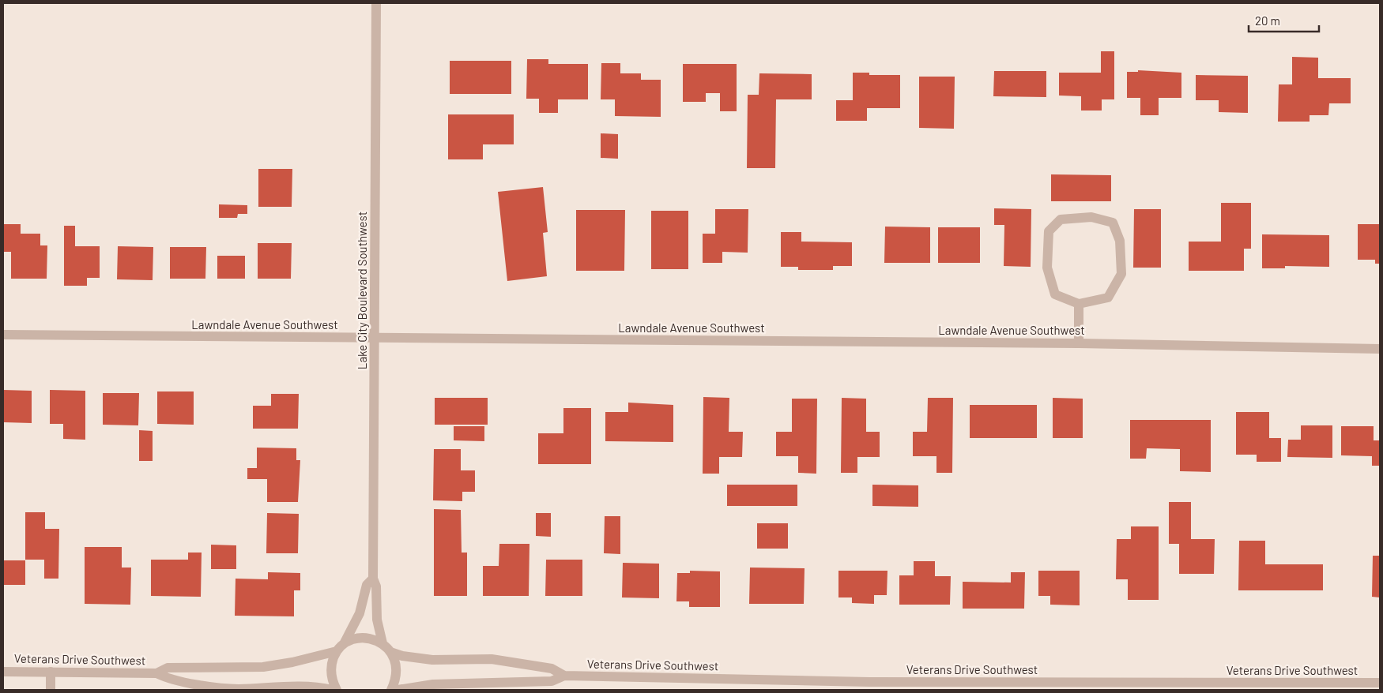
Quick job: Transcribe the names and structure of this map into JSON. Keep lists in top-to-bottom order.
{
  "streets": {
    "street": ["Lake City Boulevard Southwest", "Lawndale Avenue Southwest", "Veterans Drive Southwest"]
  },
  "crossings": [
    ["Lake City Boulevard Southwest", "Lawndale Avenue Southwest"],
    ["Lake City Boulevard Southwest", "Veterans Drive Southwest"]
  ],
  "scale_bar": "20 m"
}
